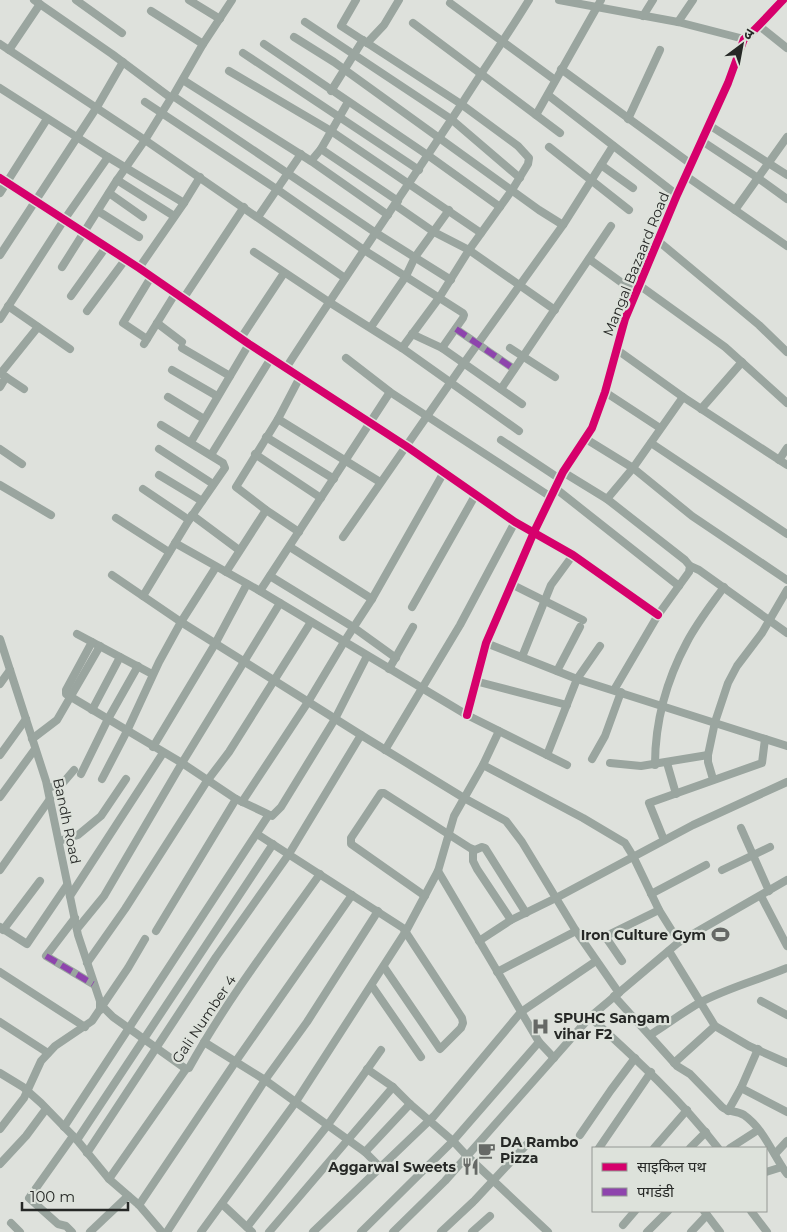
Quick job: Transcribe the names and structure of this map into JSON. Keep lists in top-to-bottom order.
{
  "streets": {
    "street": ["Mangal Bazaard Road", "Bandh Road", "Gali Number 4"]
  },
  "places": {
    "sports": ["Iron Culture Gym"],
    "hospital": ["SPUHC Sangam vihar F2"],
    "cafe": ["DA Rambo Pizza"],
    "restaurant": ["Aggarwal Sweets"]
  },
  "legend": ["साइकिल पथ", "पगडंडी"],
  "scale_bar": "100 m",
  "north": "top right"
}
